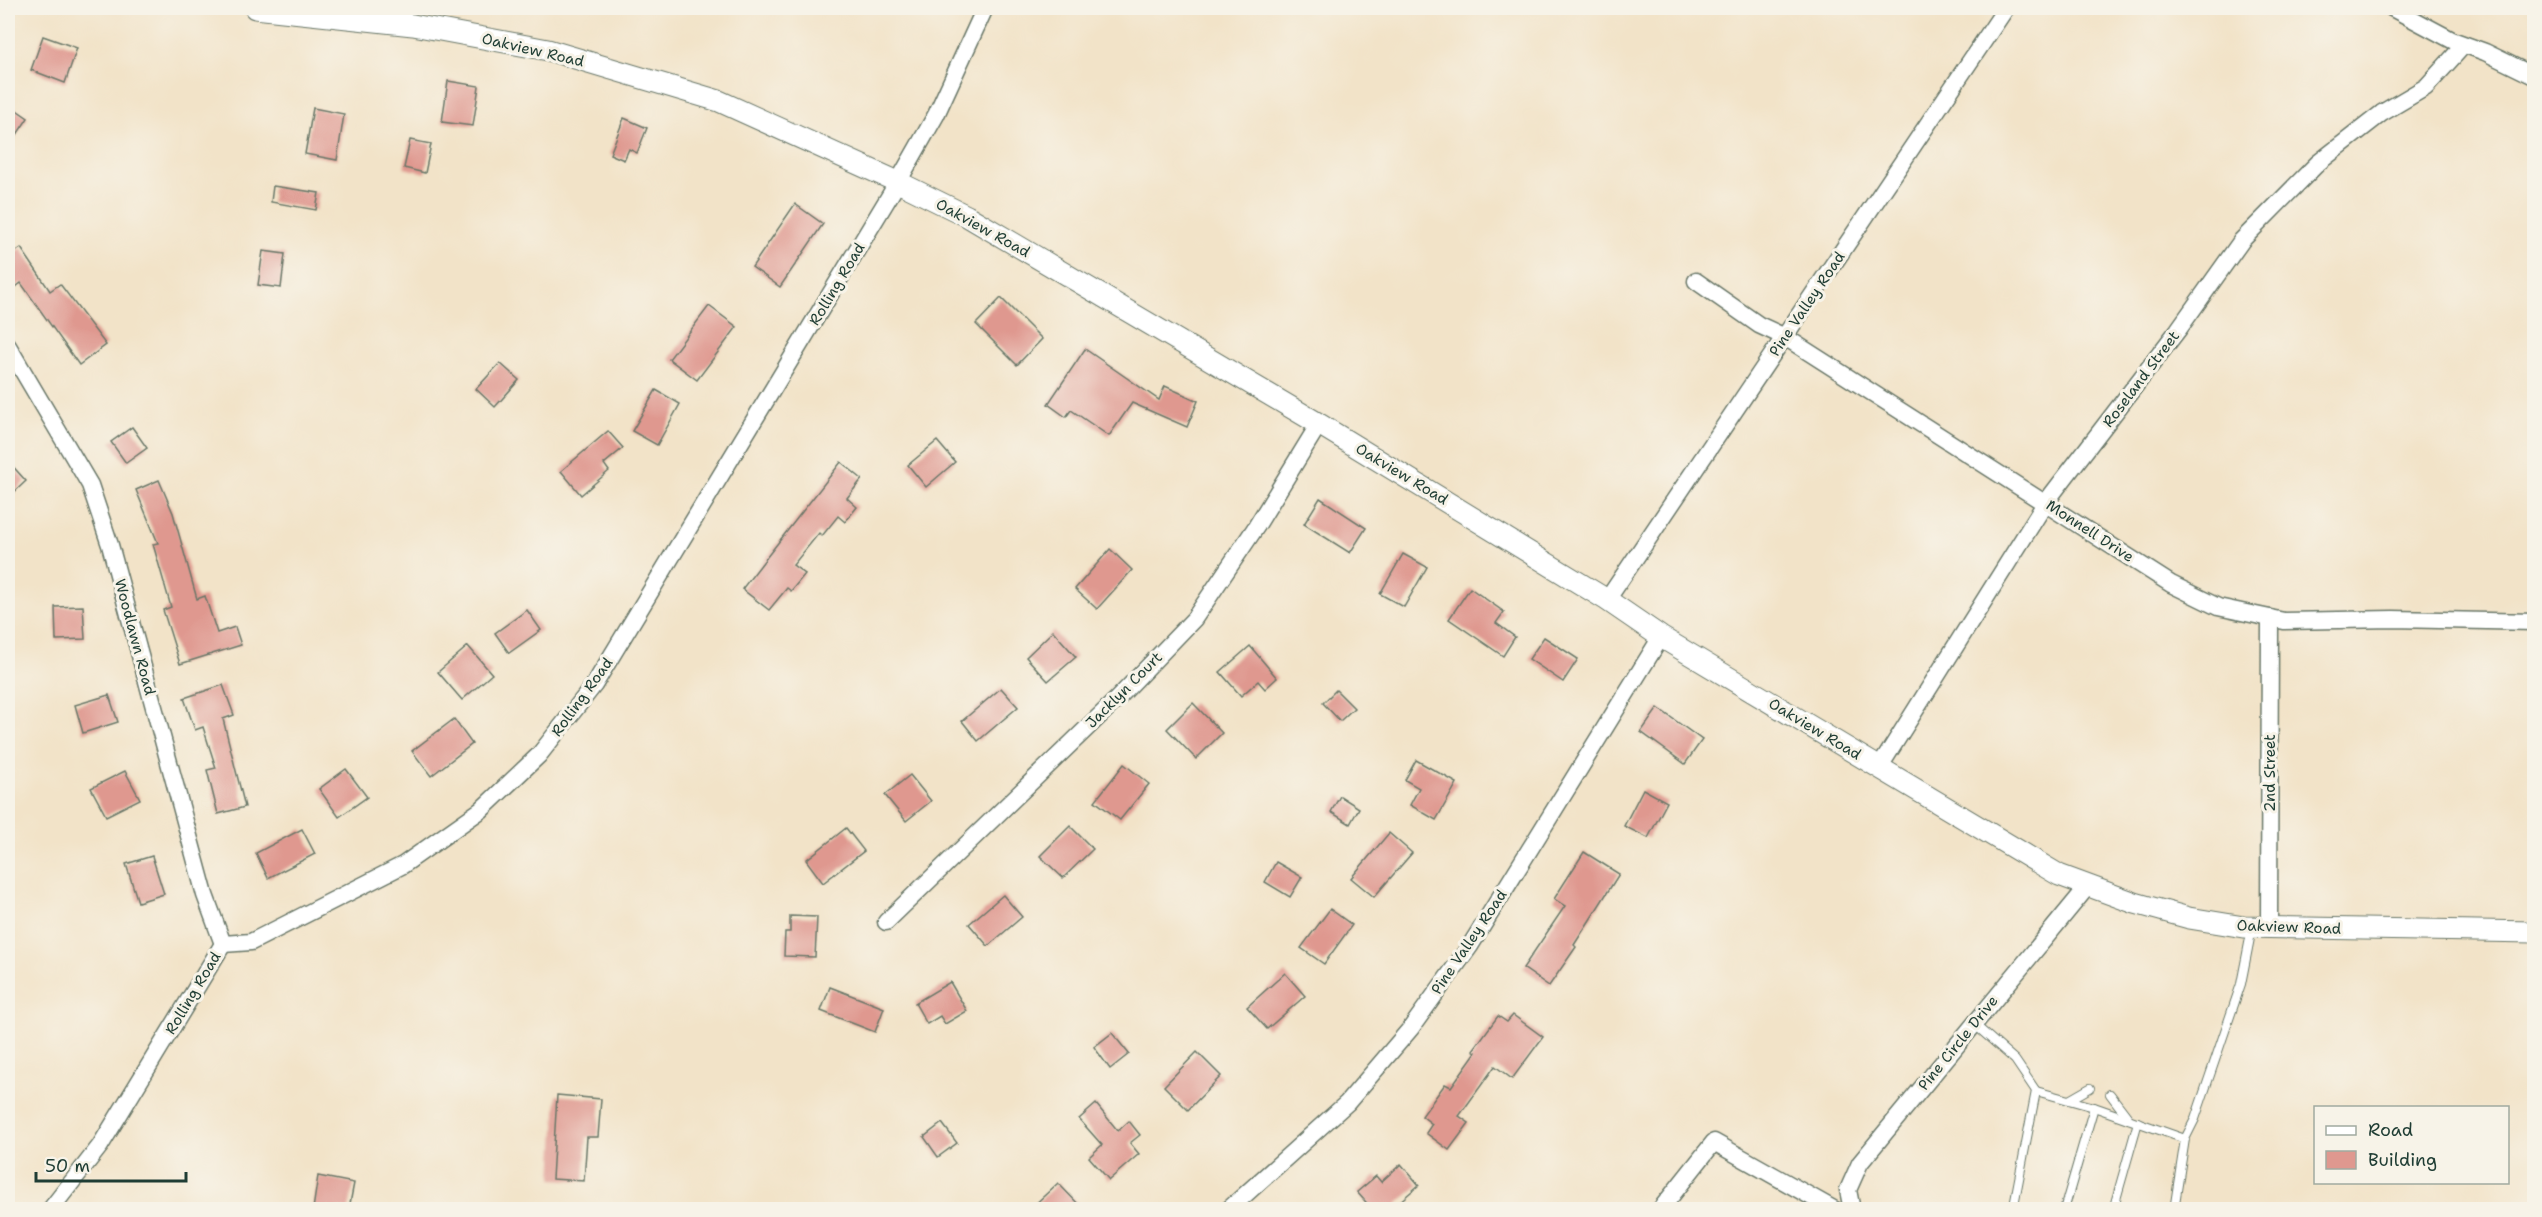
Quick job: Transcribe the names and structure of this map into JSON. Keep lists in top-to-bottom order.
{
  "streets": {
    "street": [
      "Oakview Road",
      "Rolling Road",
      "Pine Valley Road",
      "Roseland Street",
      "Monnell Drive",
      "Woodlawn Road",
      "Jacklyn Court",
      "2nd Street",
      "Pine Circle Drive"
    ]
  },
  "crossings": [
    ["Oakview Road", "Rolling Road"],
    ["Oakview Road", "Pine Valley Road"],
    ["Oakview Road", "Roseland Street"],
    ["Oakview Road", "Jacklyn Court"],
    ["Oakview Road", "2nd Street"],
    ["Oakview Road", "Pine Circle Drive"],
    ["Rolling Road", "Woodlawn Road"],
    ["Pine Valley Road", "Monnell Drive"],
    ["Roseland Street", "Monnell Drive"],
    ["Monnell Drive", "2nd Street"]
  ],
  "legend": ["Road", "Building"],
  "scale_bar": "50 m"
}
